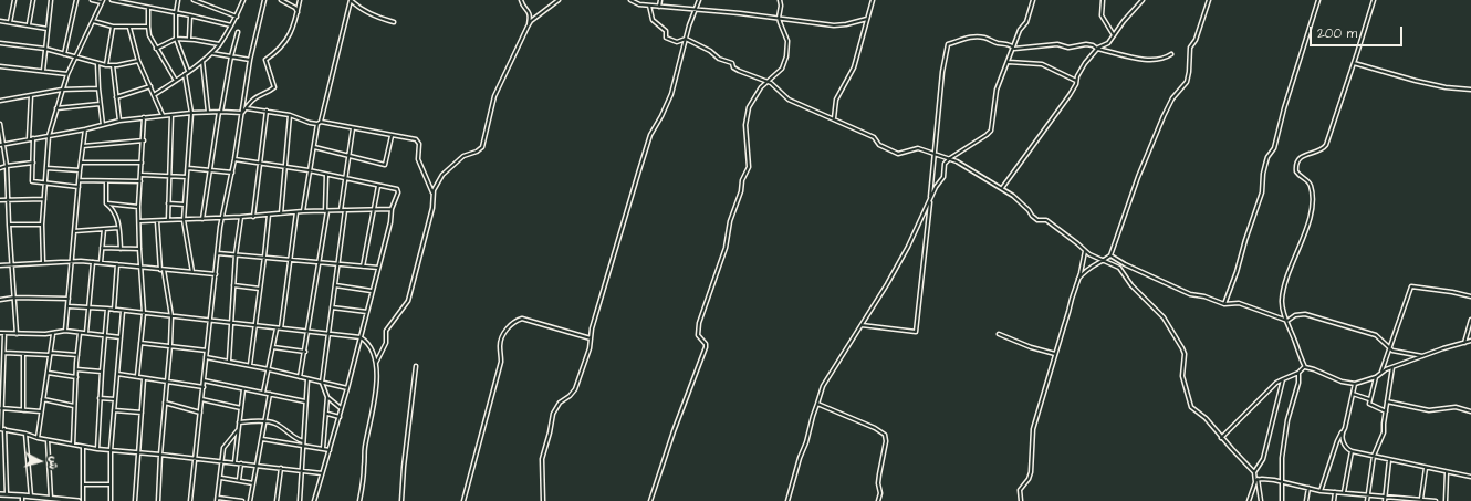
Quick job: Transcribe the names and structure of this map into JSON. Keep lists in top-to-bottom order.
{
  "scale_bar": "200 m",
  "north": "right"
}
